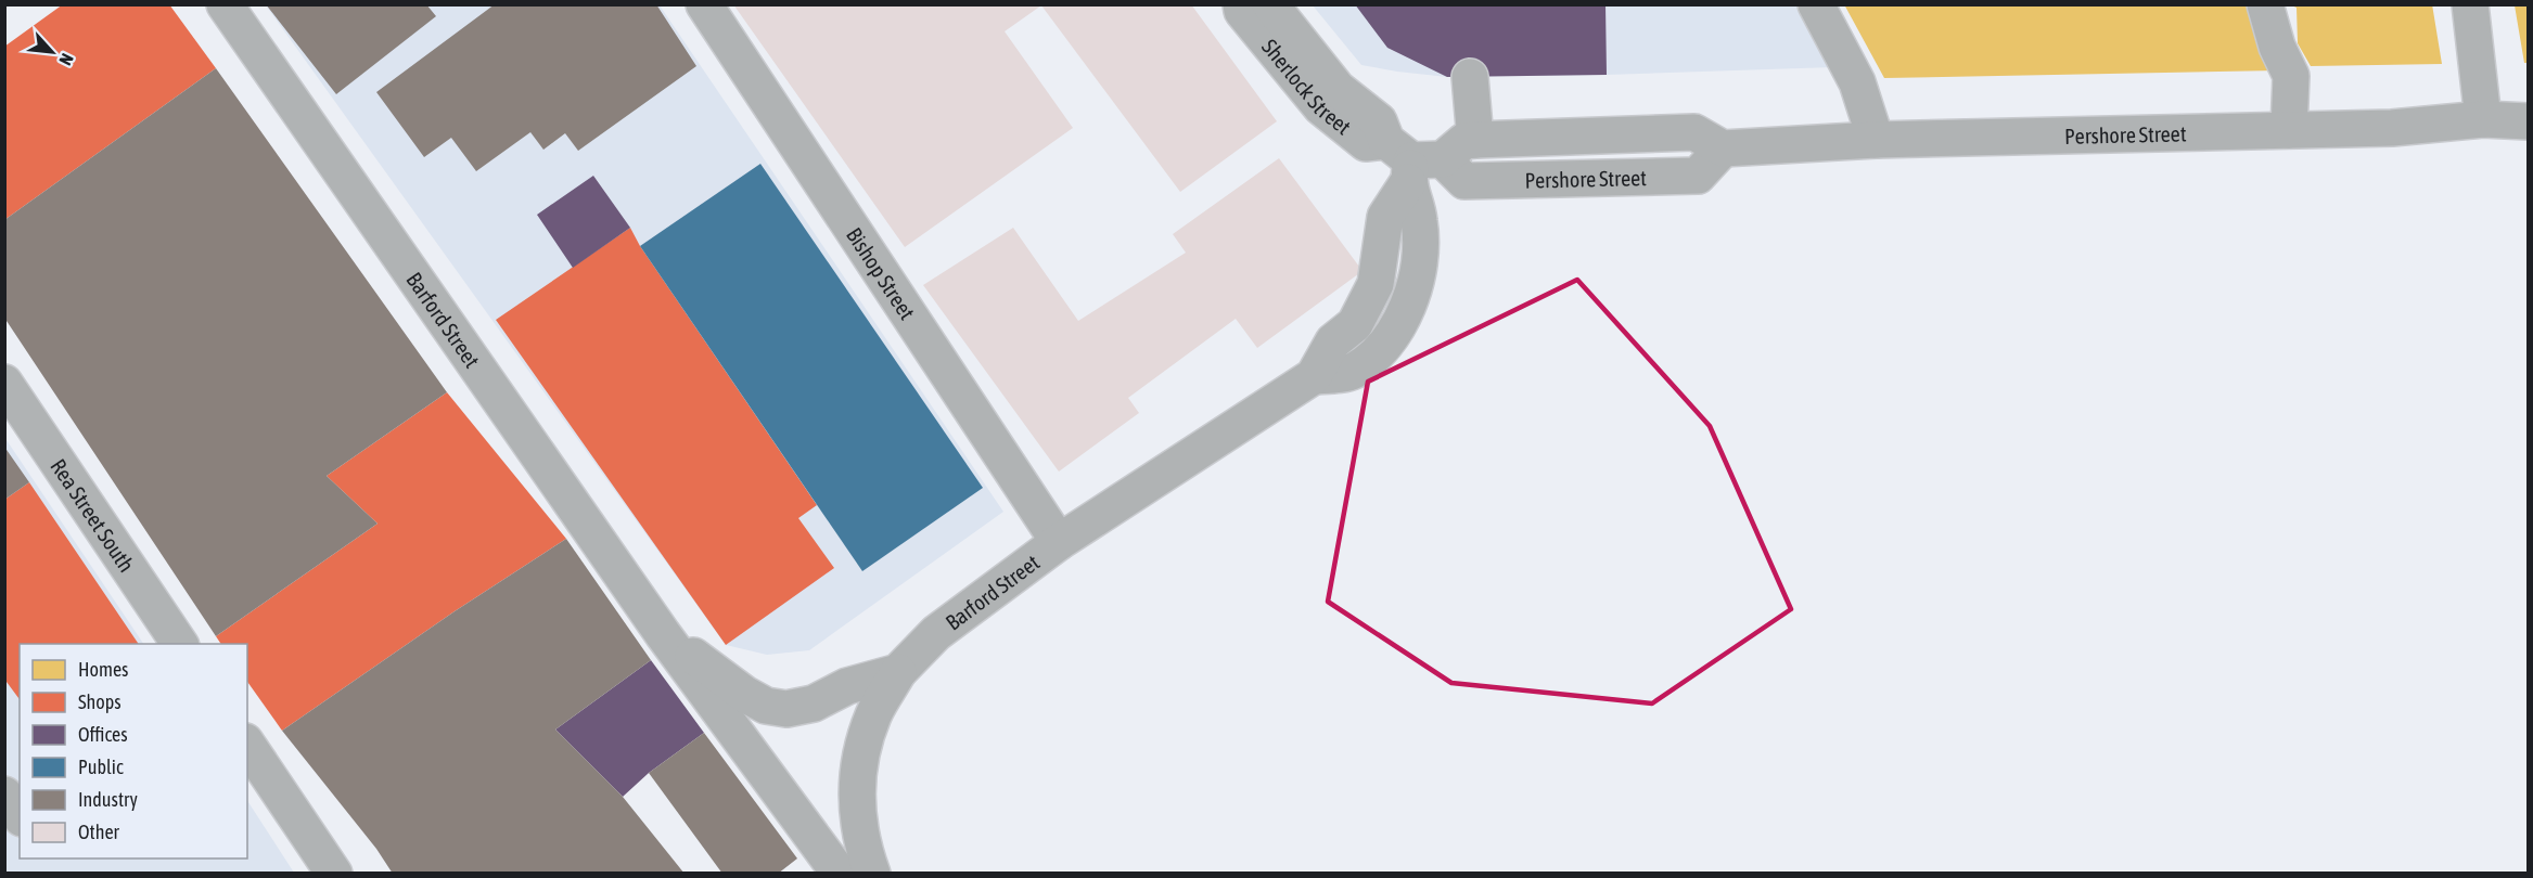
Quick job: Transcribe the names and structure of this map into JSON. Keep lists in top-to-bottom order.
{
  "streets": {
    "street": [
      "Sherlock Street",
      "Pershore Street",
      "Bishop Street",
      "Barford Street",
      "Rea Street South"
    ]
  },
  "crossings": [
    ["Sherlock Street", "Pershore Street"],
    ["Sherlock Street", "Barford Street"],
    ["Pershore Street", "Barford Street"],
    ["Bishop Street", "Barford Street"]
  ],
  "legend": [
    "Homes",
    "Shops",
    "Offices",
    "Public",
    "Industry",
    "Other"
  ],
  "north": "bottom right"
}
